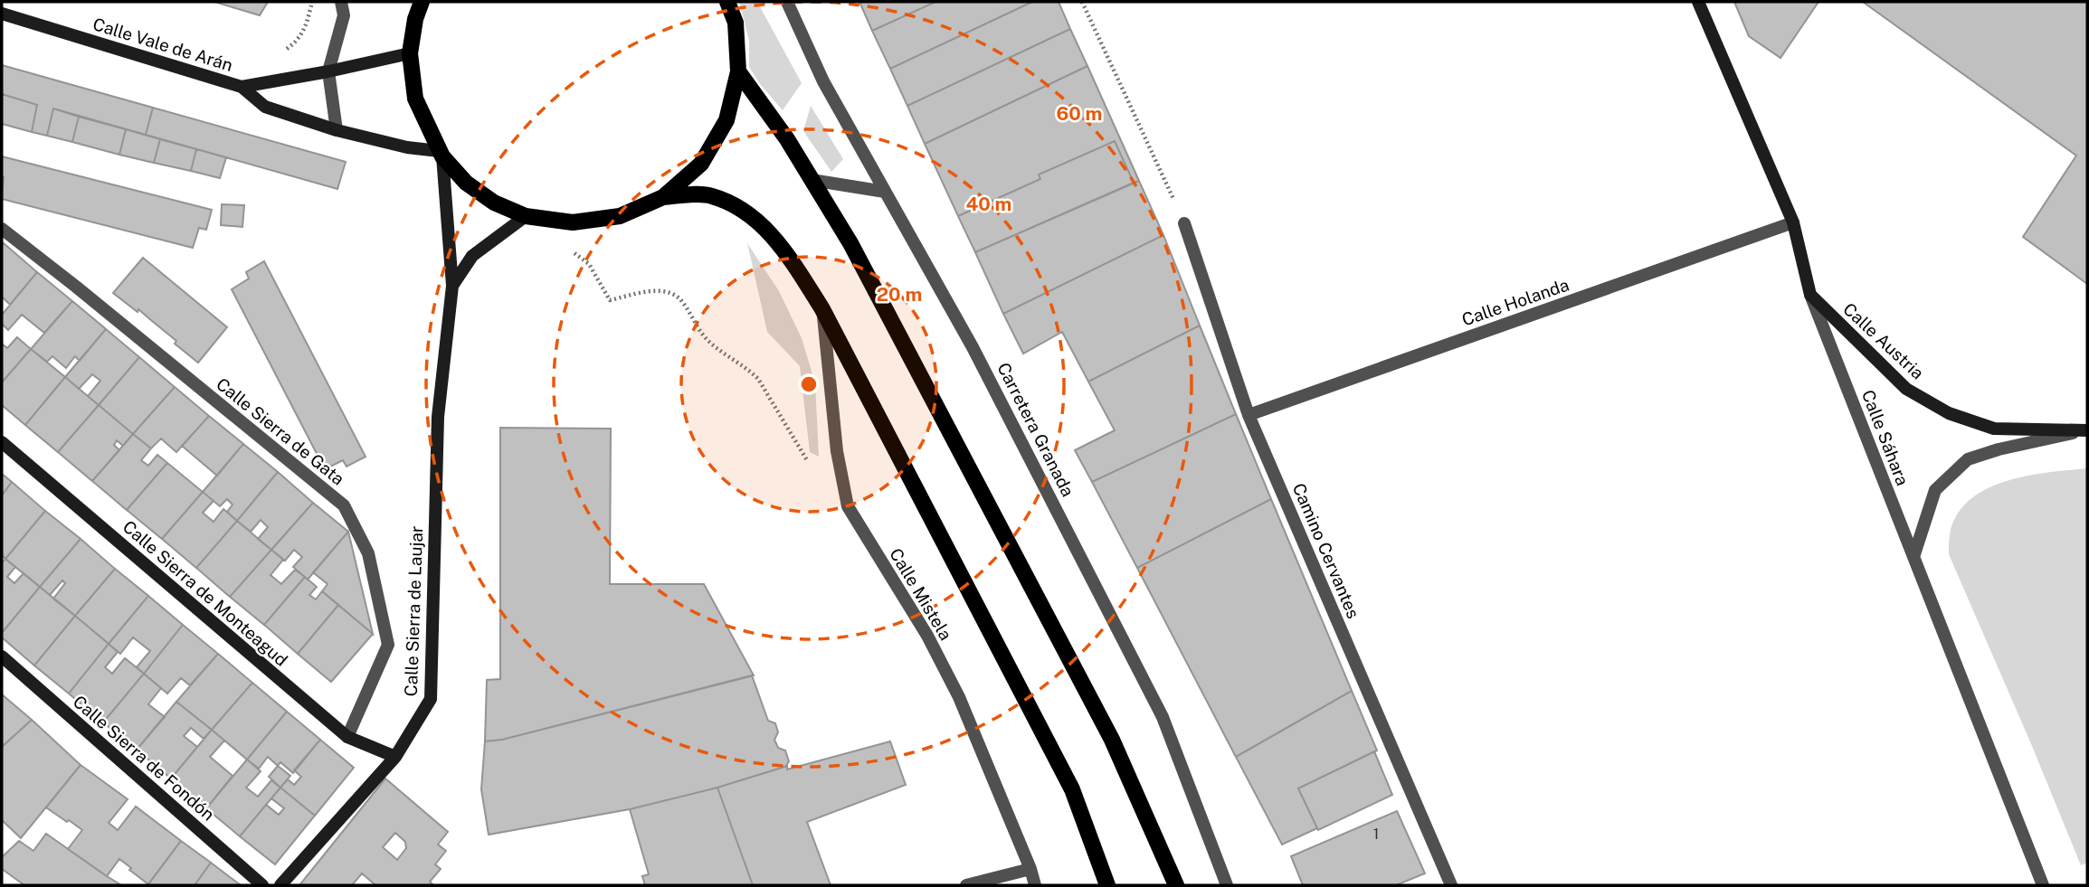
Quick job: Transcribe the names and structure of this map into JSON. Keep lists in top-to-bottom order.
{
  "streets": {
    "street": [
      "Calle Vale de Arán",
      "Calle Holanda",
      "Calle Austria",
      "Carretera Granada",
      "Calle Sierra de Gata",
      "Calle Sáhara",
      "Camino Cervantes",
      "Calle Sierra de Monteagud",
      "Calle Mistela",
      "Calle Sierra de Laujar",
      "Calle Sierra de Fondón"
    ]
  },
  "crossings": [
    ["Calle Vale de Arán", "Calle Sierra de Laujar"],
    ["Calle Holanda", "Calle Sáhara"],
    ["Calle Holanda", "Camino Cervantes"],
    ["Calle Austria", "Calle Sáhara"],
    ["Calle Sierra de Gata", "Calle Sierra de Monteagud"],
    ["Calle Sierra de Monteagud", "Calle Sierra de Laujar"]
  ],
  "house_numbers": ["1"],
  "rings": ["60 m", "40 m", "20 m"]
}
